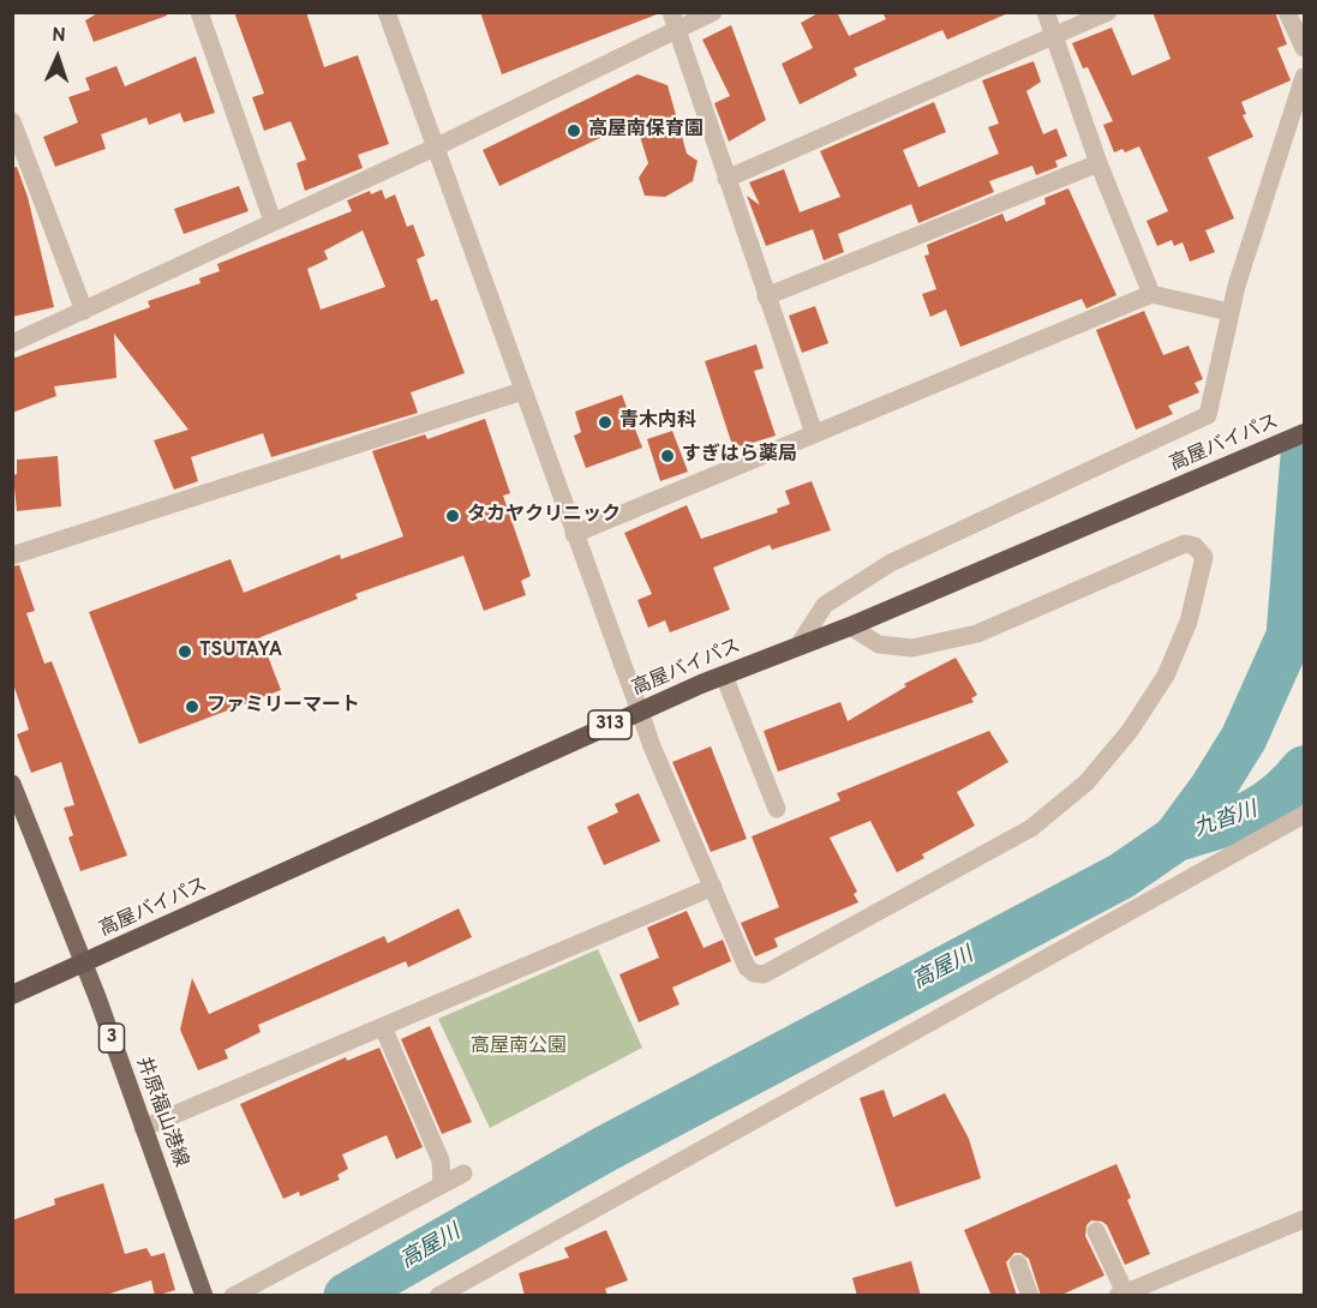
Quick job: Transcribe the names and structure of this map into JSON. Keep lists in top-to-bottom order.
{
  "streets": {
    "highway": ["高屋バイパス", "313"],
    "main road": ["3", "井原福山港線"]
  },
  "crossings": [
    ["高屋バイパス", "井原福山港線"]
  ],
  "water": ["九沓川", "高屋川"],
  "parks": ["高屋南公園"],
  "places": [
    "高屋南保育園",
    "青木内科",
    "すぎはら薬局",
    "タカヤクリニック",
    "TSUTAYA",
    "ファミリーマート"
  ],
  "north": "top"
}
